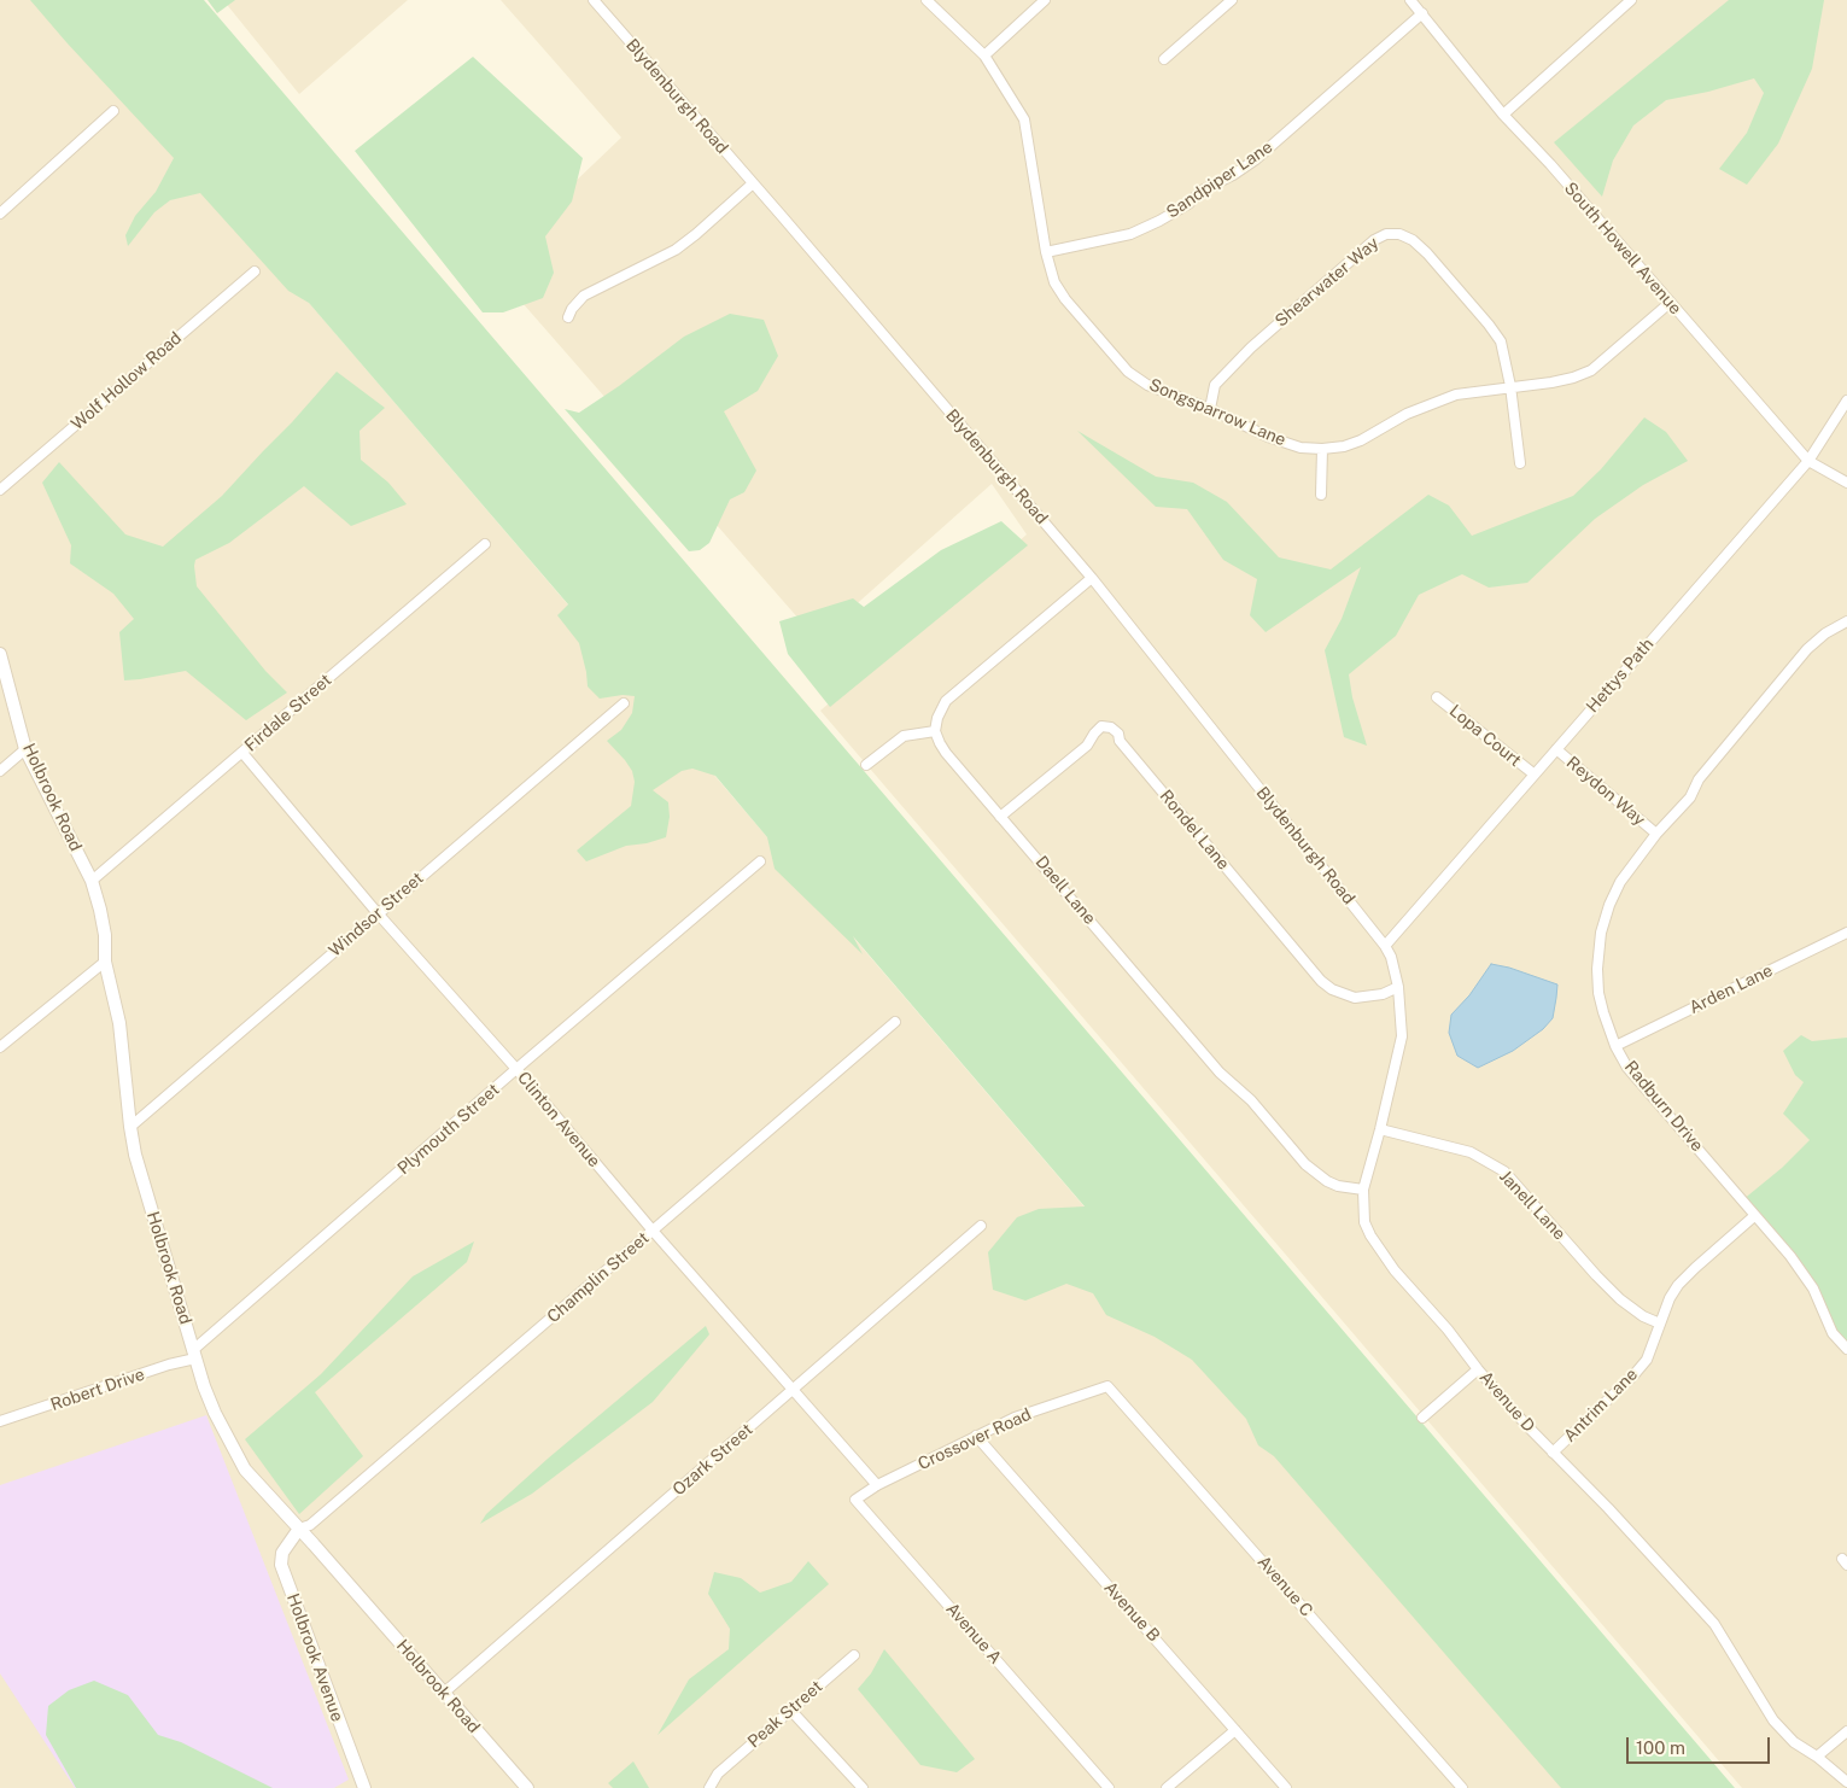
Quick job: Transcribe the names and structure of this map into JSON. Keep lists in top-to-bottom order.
{
  "streets": {
    "street": [
      "Blydenburgh Road",
      "Sandpiper Lane",
      "South Howell Avenue",
      "Shearwater Way",
      "Wolf Hollow Road",
      "Songsparrow Lane",
      "Hettys Path",
      "Firdale Street",
      "Lopa Court",
      "Reydon Way",
      "Holbrook Road",
      "Rondel Lane",
      "Daell Lane",
      "Windsor Street",
      "Arden Lane",
      "Radburn Drive",
      "Clinton Avenue",
      "Plymouth Street",
      "Janell Lane",
      "Champlin Street",
      "Robert Drive",
      "Avenue D",
      "Antrim Lane",
      "Crossover Road",
      "Ozark Street",
      "Avenue C",
      "Avenue B",
      "Avenue A",
      "Holbrook Avenue",
      "Peak Street"
    ]
  },
  "crossings": [
    ["Blydenburgh Road", "Hettys Path"],
    ["Blydenburgh Road", "Avenue D"],
    ["Sandpiper Lane", "South Howell Avenue"],
    ["Sandpiper Lane", "Songsparrow Lane"],
    ["South Howell Avenue", "Songsparrow Lane"],
    ["South Howell Avenue", "Hettys Path"],
    ["Shearwater Way", "Songsparrow Lane"],
    ["Hettys Path", "Lopa Court"],
    ["Hettys Path", "Reydon Way"],
    ["Hettys Path", "Avenue D"],
    ["Firdale Street", "Holbrook Road"],
    ["Firdale Street", "Clinton Avenue"],
    ["Reydon Way", "Radburn Drive"],
    ["Holbrook Road", "Windsor Street"],
    ["Holbrook Road", "Plymouth Street"],
    ["Holbrook Road", "Champlin Street"],
    ["Holbrook Road", "Robert Drive"],
    ["Holbrook Road", "Ozark Street"],
    ["Holbrook Road", "Holbrook Avenue"],
    ["Rondel Lane", "Daell Lane"],
    ["Rondel Lane", "Avenue D"],
    ["Daell Lane", "Avenue D"],
    ["Windsor Street", "Clinton Avenue"],
    ["Arden Lane", "Radburn Drive"],
    ["Radburn Drive", "Antrim Lane"],
    ["Clinton Avenue", "Plymouth Street"],
    ["Clinton Avenue", "Champlin Street"],
    ["Clinton Avenue", "Crossover Road"],
    ["Clinton Avenue", "Ozark Street"],
    ["Clinton Avenue", "Avenue A"],
    ["Plymouth Street", "Robert Drive"],
    ["Janell Lane", "Avenue D"],
    ["Janell Lane", "Antrim Lane"],
    ["Champlin Street", "Holbrook Avenue"],
    ["Avenue D", "Antrim Lane"],
    ["Crossover Road", "Avenue C"],
    ["Crossover Road", "Avenue B"],
    ["Crossover Road", "Avenue A"]
  ],
  "scale_bar": "100 m"
}
